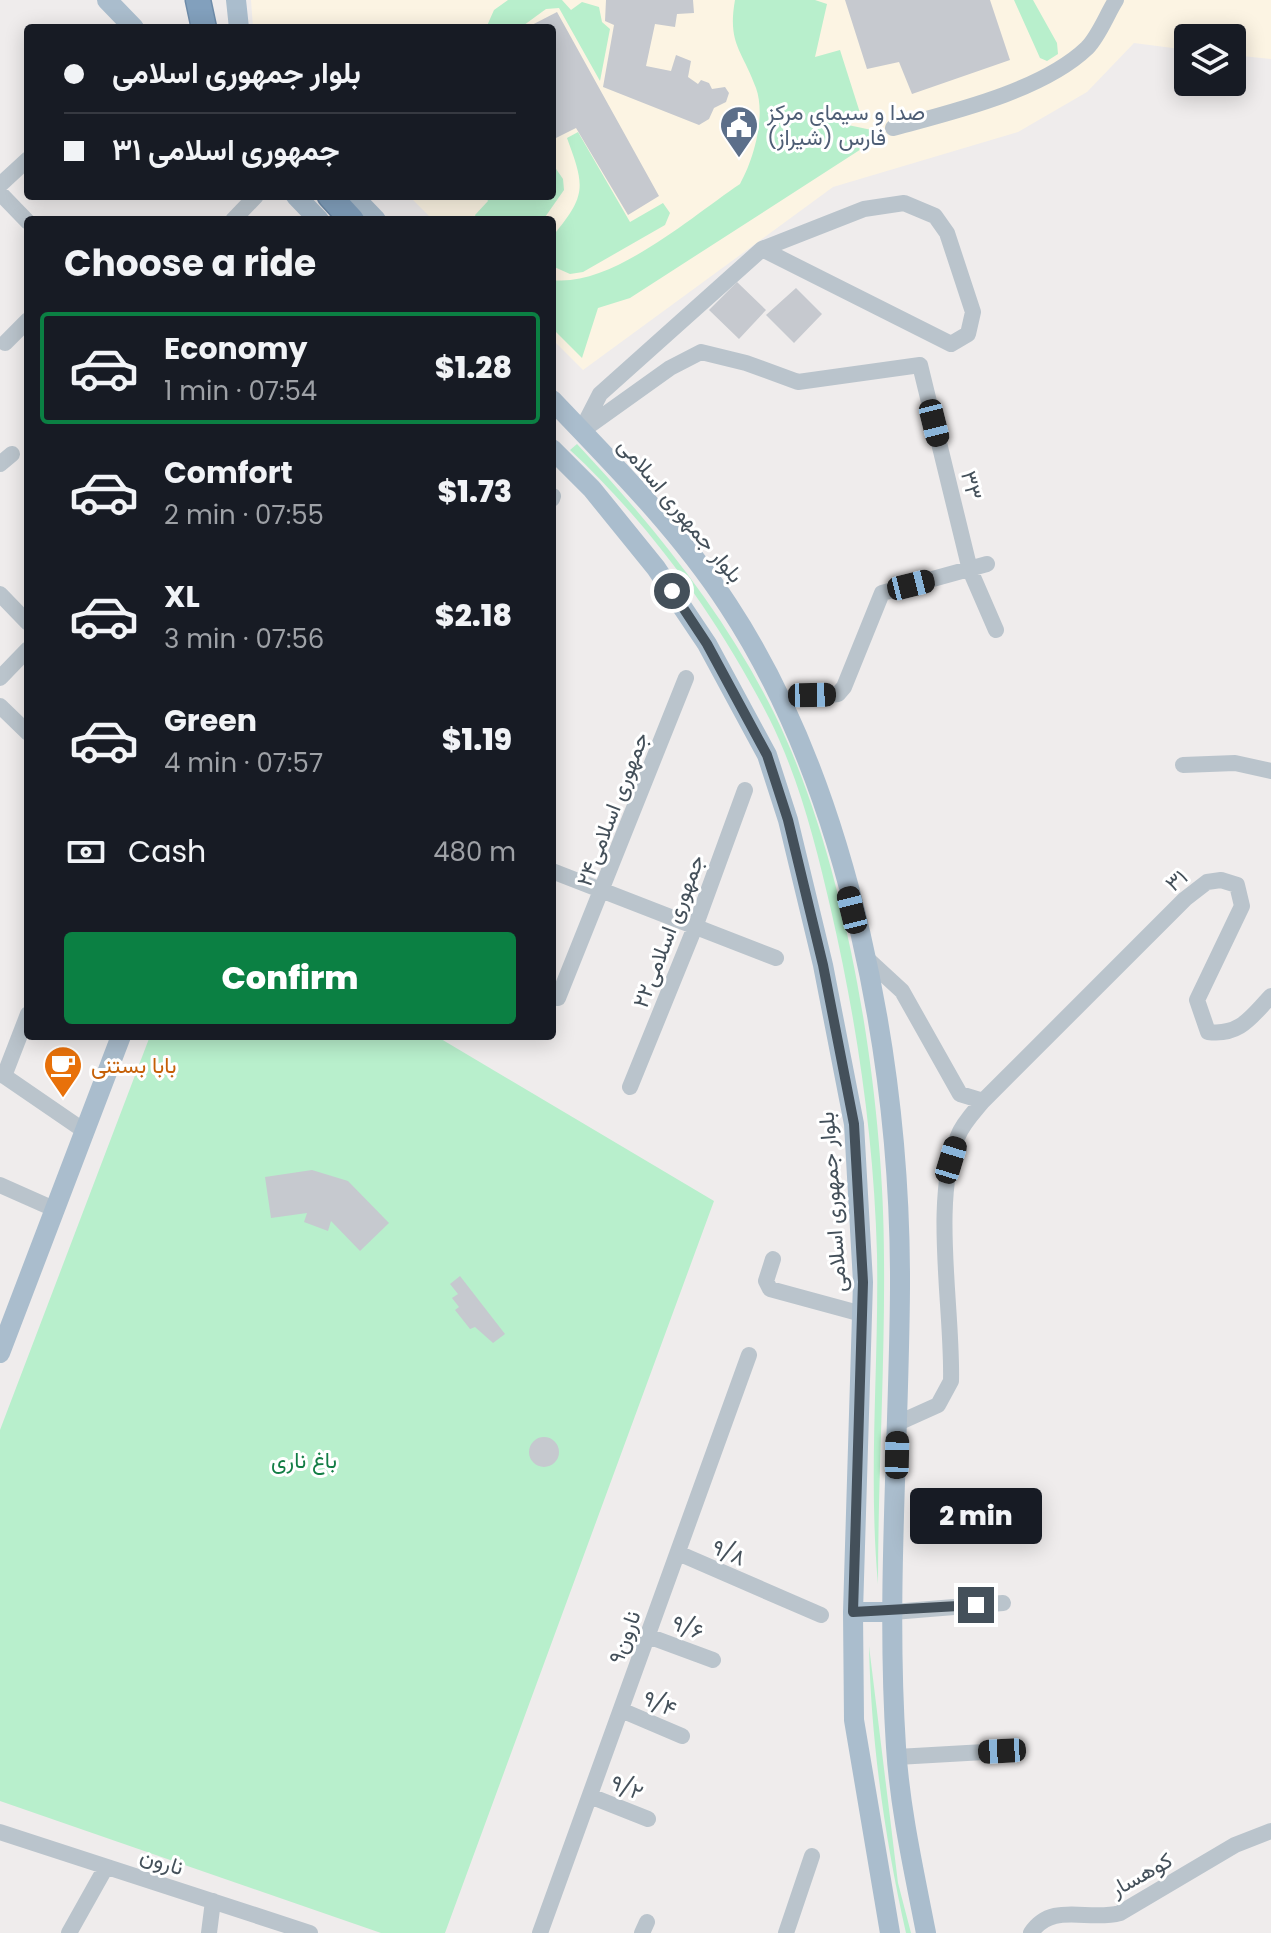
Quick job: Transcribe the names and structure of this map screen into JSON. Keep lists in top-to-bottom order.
{
  "streets": {
    "main road": ["بلوار جمهوری اسلامی"],
    "street": [
      "۳۳",
      "جمهوری اسلامی۲۴",
      "۳۱",
      "جمهوری اسلامی۲۲",
      "۹/۸",
      "۹/۶",
      "نارون۹",
      "۹/۴",
      "۹/۲",
      "نارون",
      "کوهسار"
    ]
  },
  "crossings": [
    ["۳۳", "بلوار جمهوری اسلامی"],
    ["۹/۸", "نارون۹"],
    ["۹/۶", "نارون۹"],
    ["نارون۹", "۹/۴"],
    ["نارون۹", "۹/۲"]
  ],
  "parks": ["باغ ناری"],
  "places": {
    "public building": ["صدا و سیمای مرکز فارس (شیراز)"],
    "cafe": ["بابا بستنی"]
  },
  "page": {
    "banner": ["بلوار جمهوری اسلامی", "جمهوری اسلامی ۳۱"],
    "heading": "Choose a ride",
    "list": [
      {
        "name": "Economy",
        "note": "1 min · 07:54",
        "value": "$1.28"
      },
      {
        "name": "Comfort",
        "note": "2 min · 07:55",
        "value": "$1.73"
      },
      {
        "name": "XL",
        "note": "3 min · 07:56",
        "value": "$2.18"
      },
      {
        "name": "Green",
        "note": "4 min · 07:57",
        "value": "$1.19"
      }
    ],
    "pay": ["Cash", "480 m"],
    "buttons": "Confirm",
    "bubble": "2 min"
  }
}
